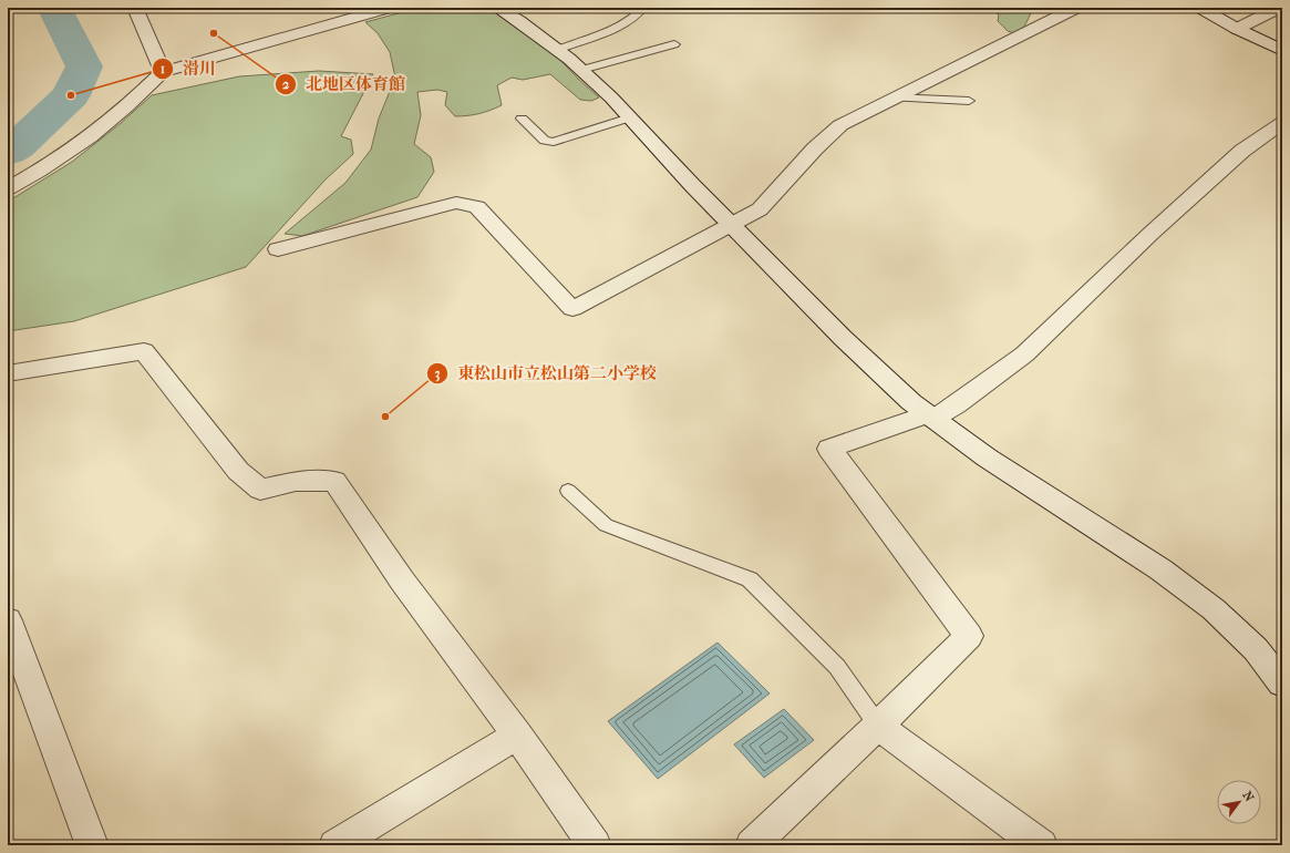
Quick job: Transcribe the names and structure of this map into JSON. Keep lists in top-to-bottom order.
{
  "places": ["北地区体育館", "滑川", "東松山市立松山第二小学校"],
  "north": "top right"
}
